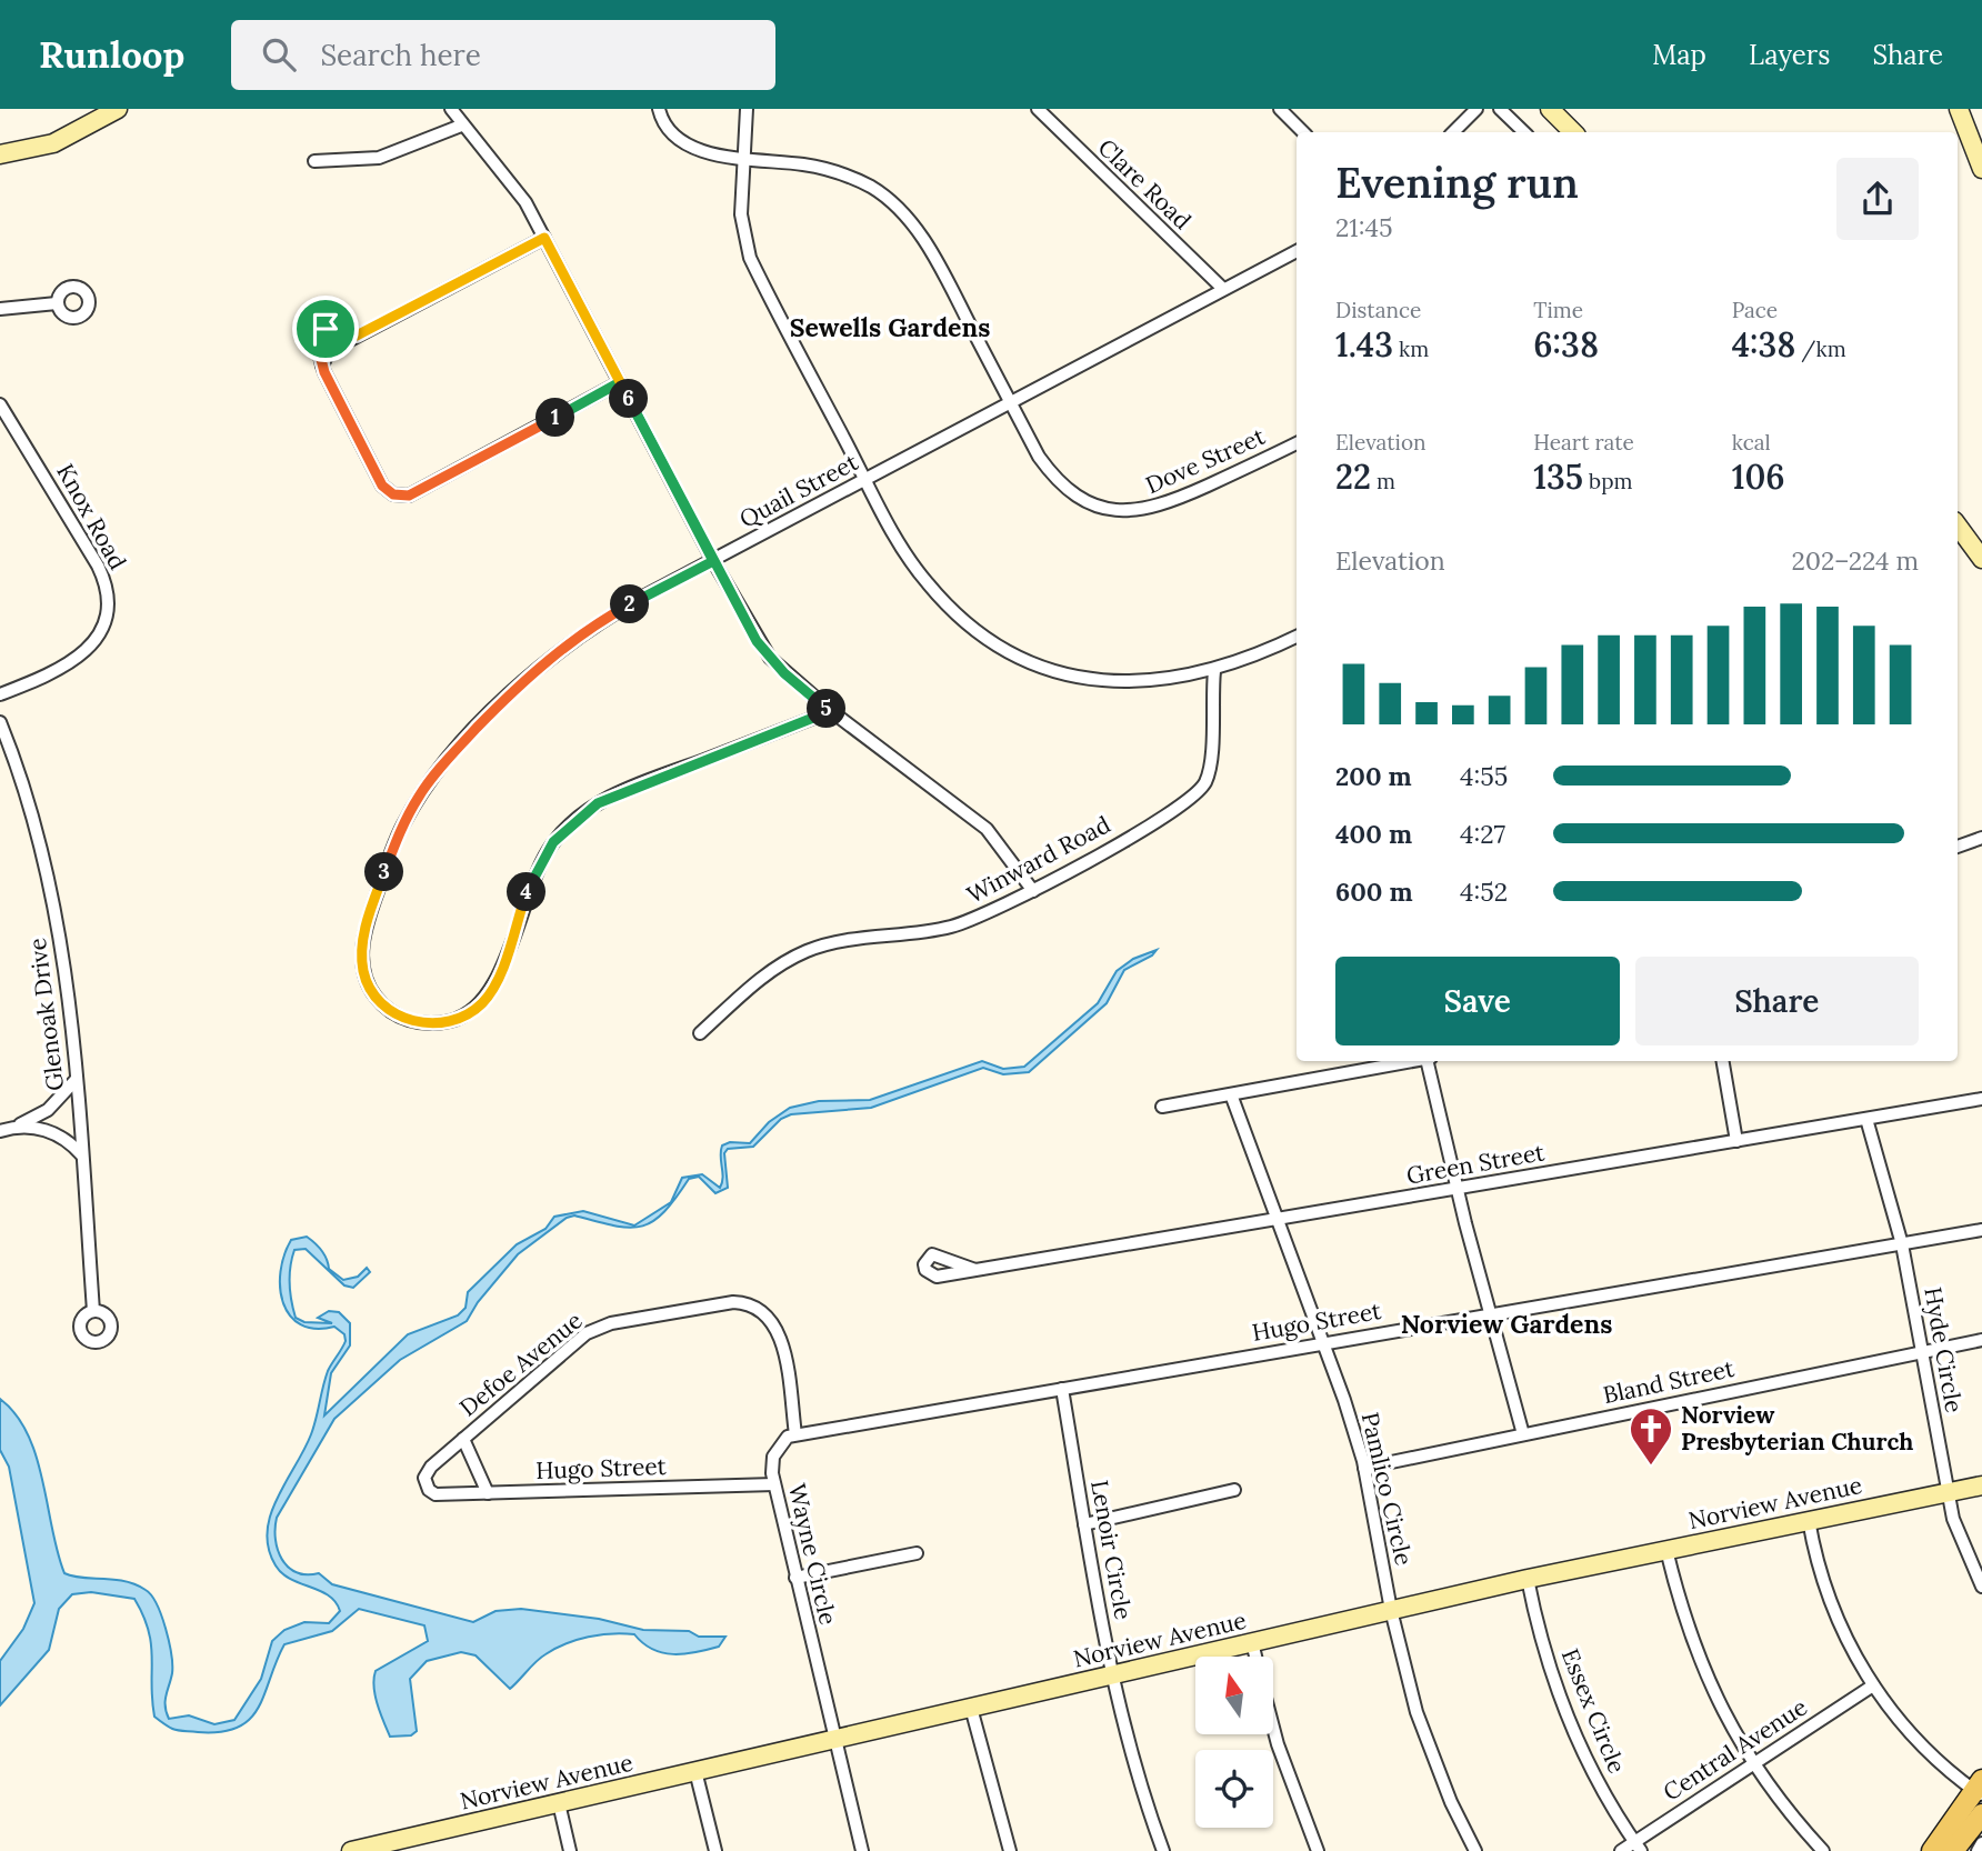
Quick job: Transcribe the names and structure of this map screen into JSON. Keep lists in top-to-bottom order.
{
  "streets": {
    "street": [
      "Clare Road",
      "Dove Street",
      "Quail Street",
      "Knox Road",
      "Winward Road",
      "Glenoak Drive",
      "Green Street",
      "Hugo Street",
      "Hyde Circle",
      "Defoe Avenue",
      "Bland Street",
      "Pamlico Circle",
      "Norview Avenue",
      "Lenoir Circle",
      "Wayne Circle",
      "Essex Circle",
      "Central Avenue"
    ]
  },
  "crossings": [
    ["Clare Road", "Quail Street"],
    ["Dove Street", "Quail Street"],
    ["Green Street", "Hyde Circle"],
    ["Green Street", "Pamlico Circle"],
    ["Hugo Street", "Hyde Circle"],
    ["Hugo Street", "Defoe Avenue"],
    ["Hugo Street", "Pamlico Circle"],
    ["Hugo Street", "Lenoir Circle"],
    ["Hugo Street", "Wayne Circle"],
    ["Hyde Circle", "Bland Street"],
    ["Hyde Circle", "Norview Avenue"],
    ["Defoe Avenue", "Wayne Circle"],
    ["Bland Street", "Pamlico Circle"],
    ["Pamlico Circle", "Norview Avenue"],
    ["Norview Avenue", "Lenoir Circle"],
    ["Norview Avenue", "Wayne Circle"],
    ["Norview Avenue", "Essex Circle"],
    ["Essex Circle", "Central Avenue"]
  ],
  "districts": ["Sewells Gardens", "Norview Gardens"],
  "places": {
    "church": ["Norview Presbyterian Church"]
  },
  "north": "top",
  "page": {
    "header": "Runloop",
    "search": "Search here",
    "nav": ["Map", "Layers", "Share"],
    "heading": ["Evening run", "21:45"],
    "stats": [
      ["Distance", "1.43 km"],
      ["Time", "6:38"],
      ["Pace", "4:38 /km"],
      ["Elevation", "22 m"],
      ["Heart rate", "135 bpm"],
      ["kcal", "106"]
    ],
    "pins": [
      "6",
      "1",
      "2",
      "5",
      "3",
      "4"
    ],
    "chart": ["Elevation", "202–224 m"],
    "list": [
      {
        "name": "200 m",
        "note": "4:55"
      },
      {
        "name": "400 m",
        "note": "4:27"
      },
      {
        "name": "600 m",
        "note": "4:52"
      }
    ],
    "buttons": ["Save", "Share"]
  }
}
